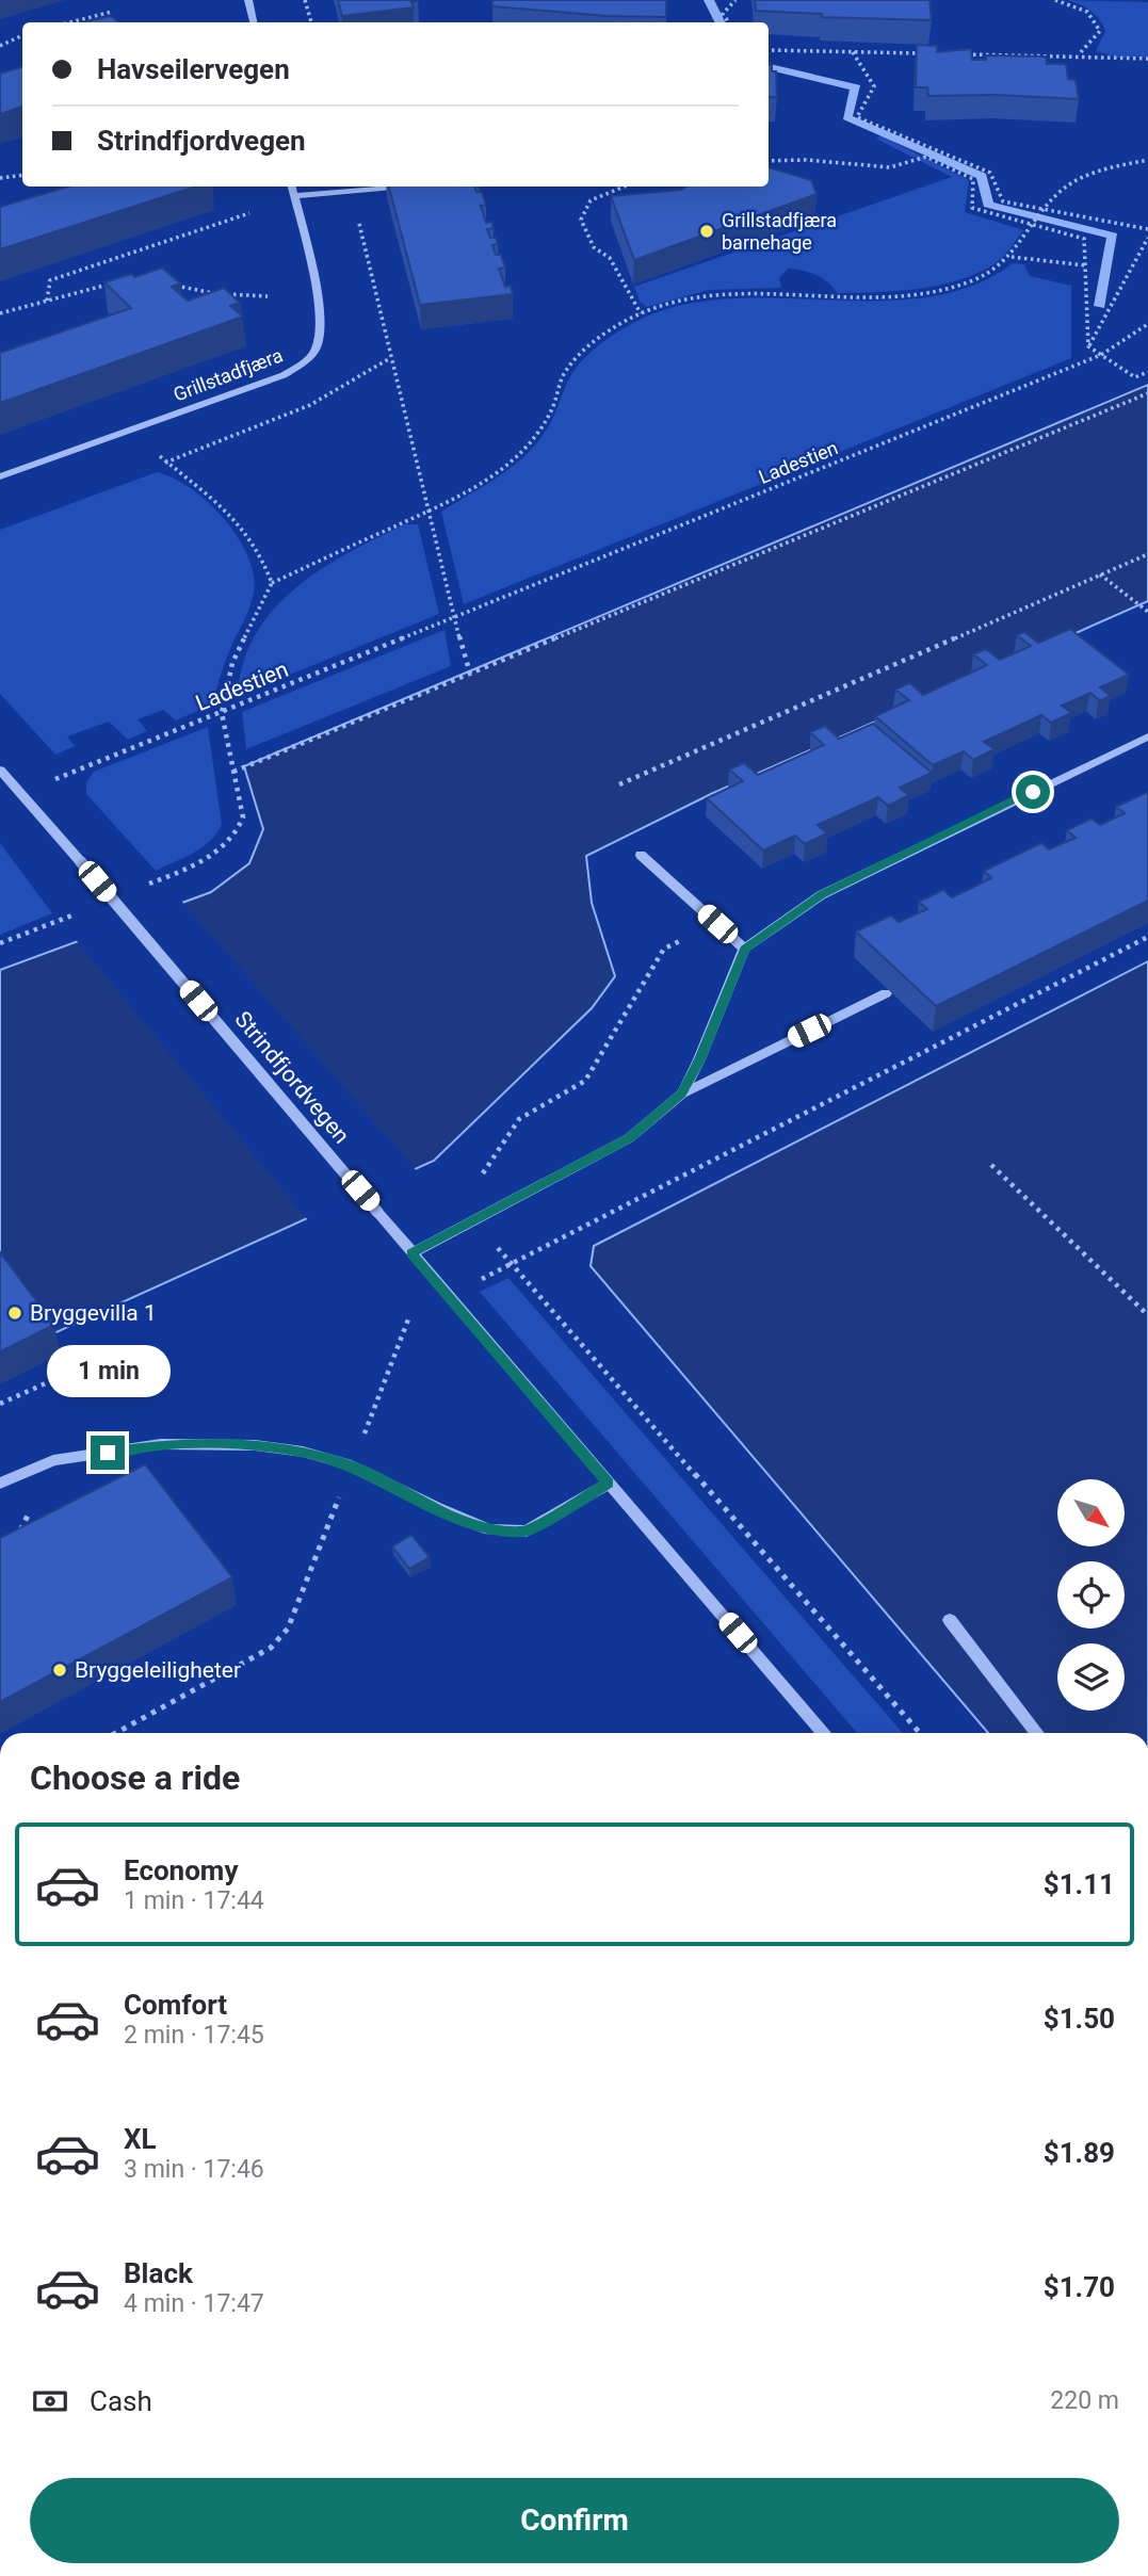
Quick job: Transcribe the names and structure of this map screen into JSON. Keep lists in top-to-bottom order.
{
  "streets": {
    "street": ["Grillstadfjæra", "Strindfjordvegen"],
    "path": ["Ladestien"]
  },
  "places": ["Grillstadfjæra barnehage", "Bryggevilla 1", "Bryggeleiligheter"],
  "north": "bottom right",
  "page": {
    "banner": ["Havseilervegen", "Strindfjordvegen"],
    "bubble": "1 min",
    "heading": "Choose a ride",
    "list": [
      {
        "name": "Economy",
        "note": "1 min · 17:44",
        "value": "$1.11"
      },
      {
        "name": "Comfort",
        "note": "2 min · 17:45",
        "value": "$1.50"
      },
      {
        "name": "XL",
        "note": "3 min · 17:46",
        "value": "$1.89"
      },
      {
        "name": "Black",
        "note": "4 min · 17:47",
        "value": "$1.70"
      }
    ],
    "pay": ["Cash", "220 m"],
    "buttons": "Confirm"
  }
}
